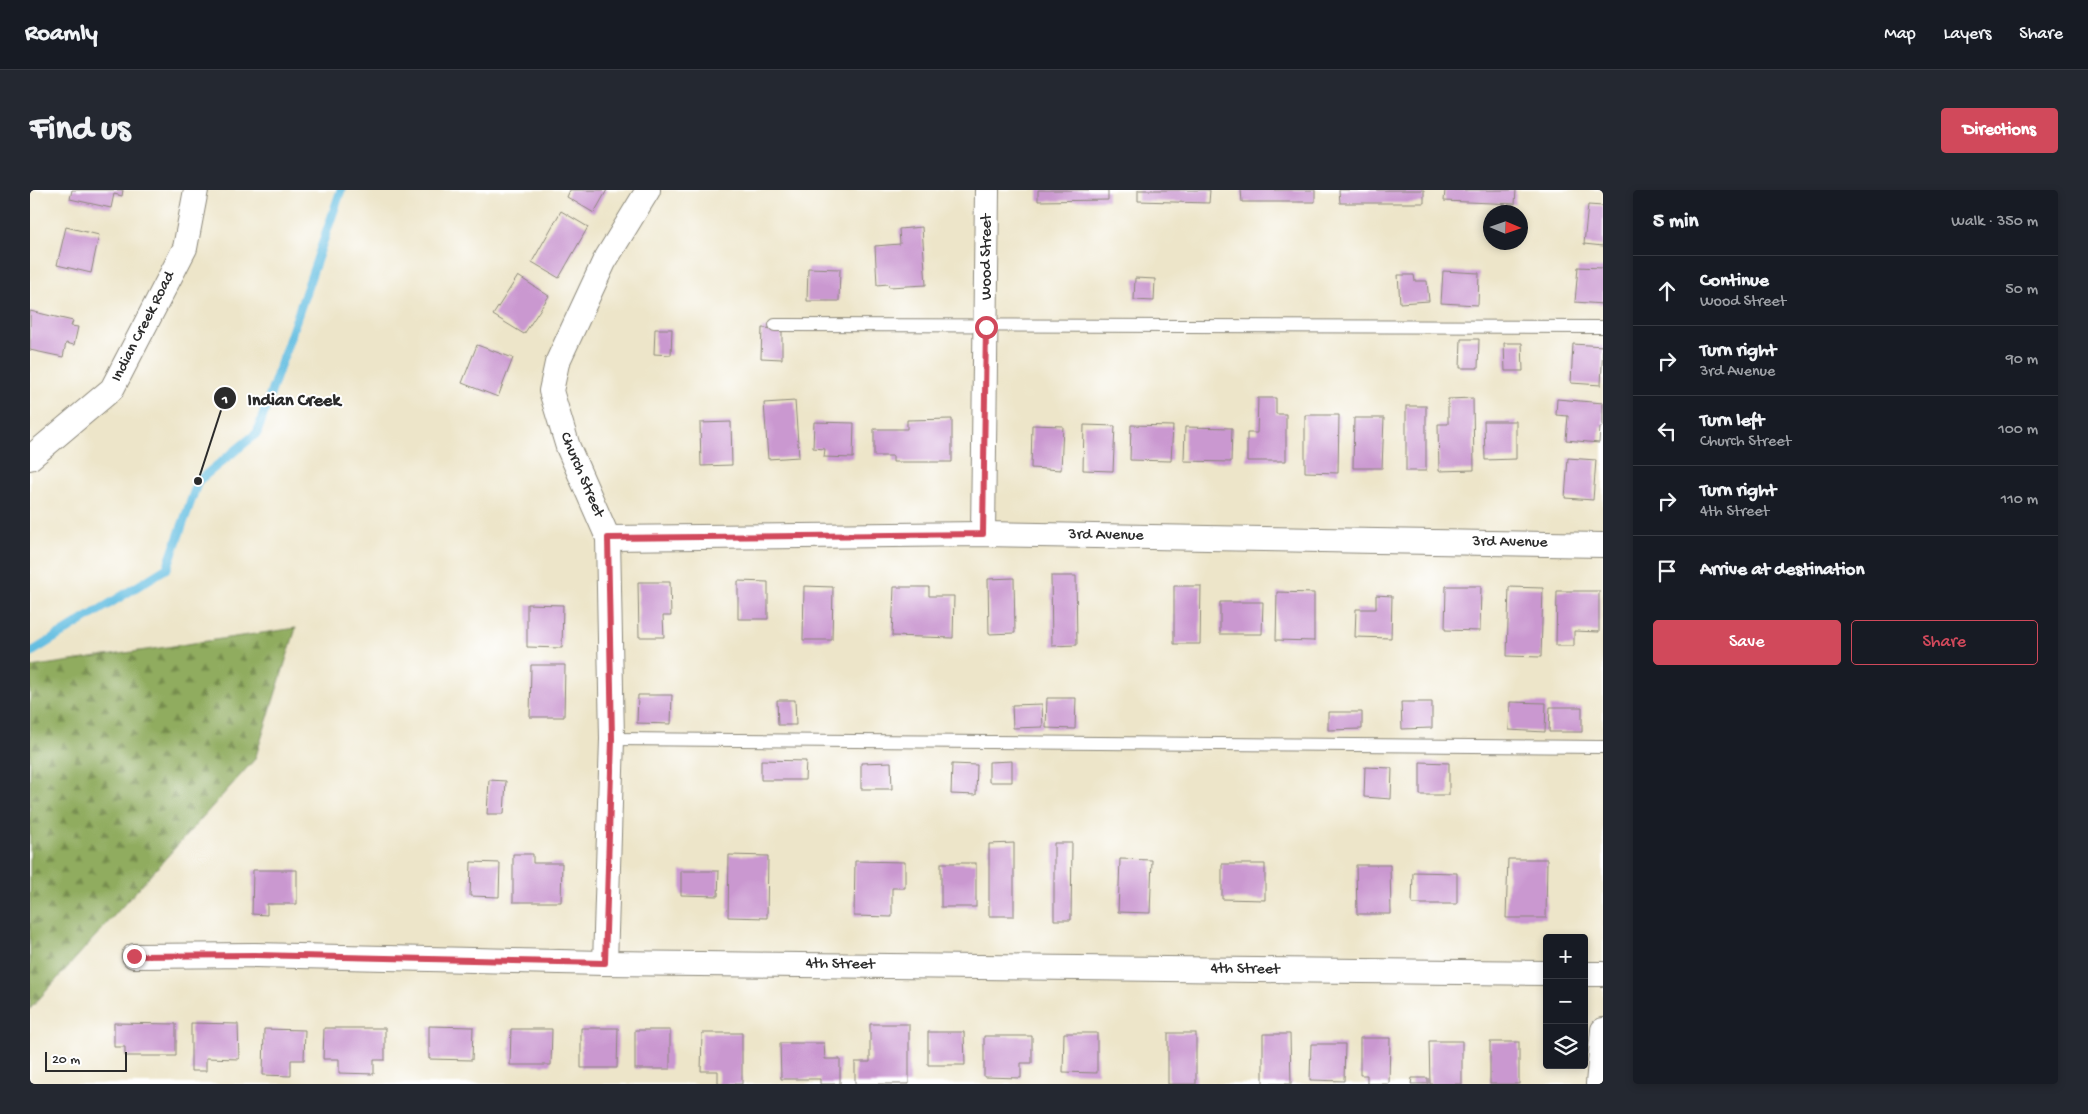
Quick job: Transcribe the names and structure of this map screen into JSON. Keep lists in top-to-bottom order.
{
  "streets": {
    "street": [
      "Wood Street",
      "Indian Creek Road",
      "Church Street",
      "3rd Avenue",
      "4th Street"
    ]
  },
  "crossings": [
    ["Wood Street", "3rd Avenue"],
    ["Church Street", "3rd Avenue"],
    ["Church Street", "4th Street"]
  ],
  "places": ["Indian Creek"],
  "scale_bar": "20 m",
  "north": "right",
  "page": {
    "header": "Roamly",
    "nav": ["Map", "Layers", "Share"],
    "buttons": [
      "Directions",
      ["Save", "Share"]
    ],
    "title": "Find us",
    "heading": ["5 min", "Walk · 350 m"],
    "list": [
      ["Continue", "Wood Street", "50 m"],
      ["Turn right", "3rd Avenue", "90 m"],
      ["Turn left", "Church Street", "100 m"],
      ["Turn right", "4th Street", "110 m"],
      "Arrive at destination"
    ],
    "map_buttons": ["+", "−"],
    "scale": "20 m"
  }
}
